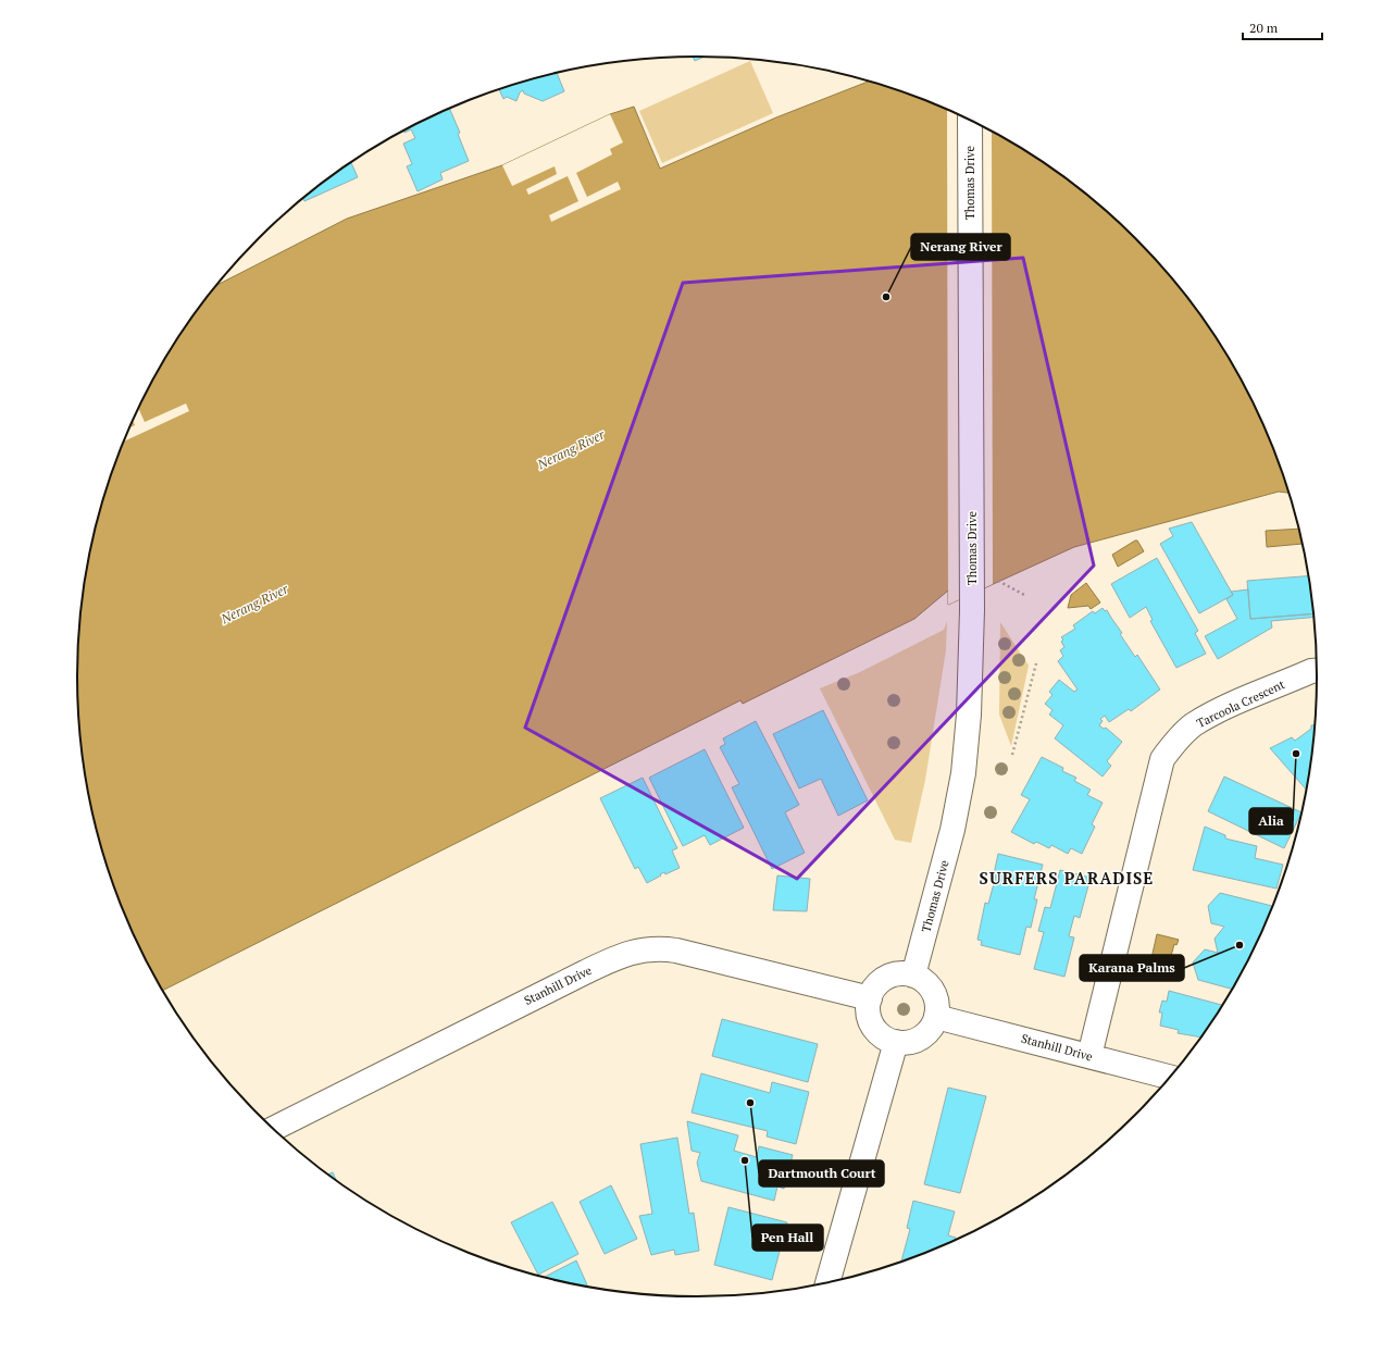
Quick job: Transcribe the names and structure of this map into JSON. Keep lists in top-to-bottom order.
{
  "streets": {
    "street": ["Thomas Drive", "Tarcoola Crescent", "Stanhill Drive"]
  },
  "crossings": [
    ["Thomas Drive", "Stanhill Drive"],
    ["Tarcoola Crescent", "Stanhill Drive"]
  ],
  "districts": ["SURFERS PARADISE"],
  "water": ["Nerang River"],
  "places": [
    "Nerang River",
    "Alia",
    "Karana Palms",
    "Dartmouth Court",
    "Pen Hall"
  ],
  "scale_bar": "20 m"
}
